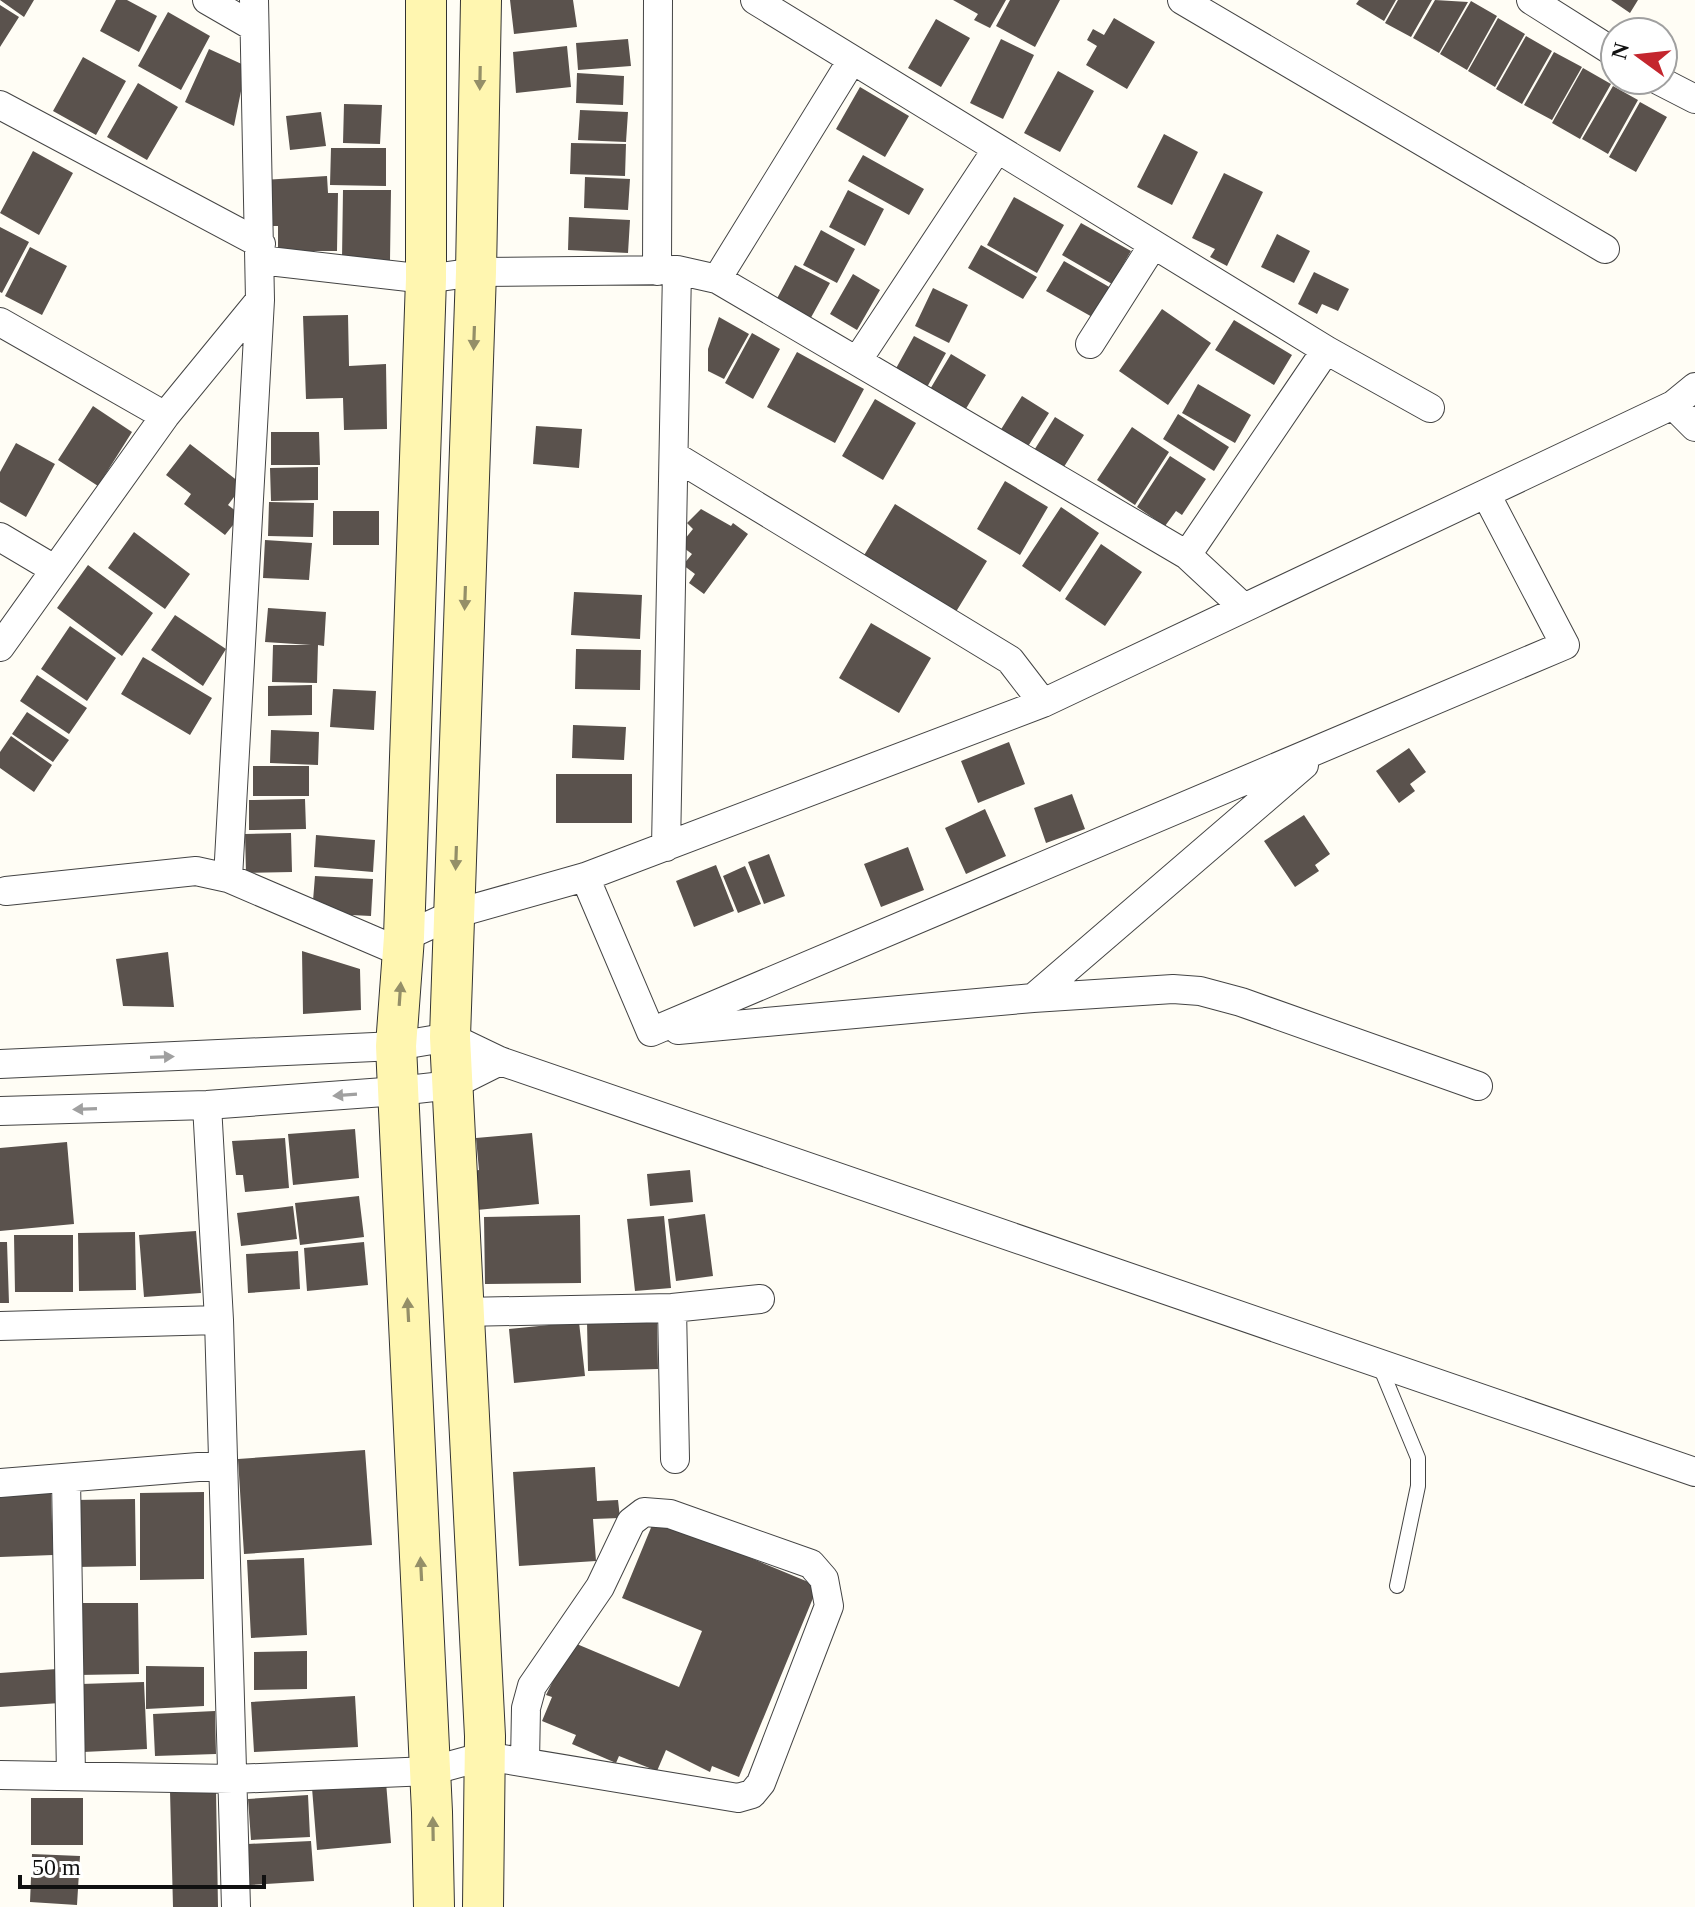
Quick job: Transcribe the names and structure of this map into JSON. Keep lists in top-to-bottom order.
{
  "scale_bar": "50 m",
  "north": "left"
}
